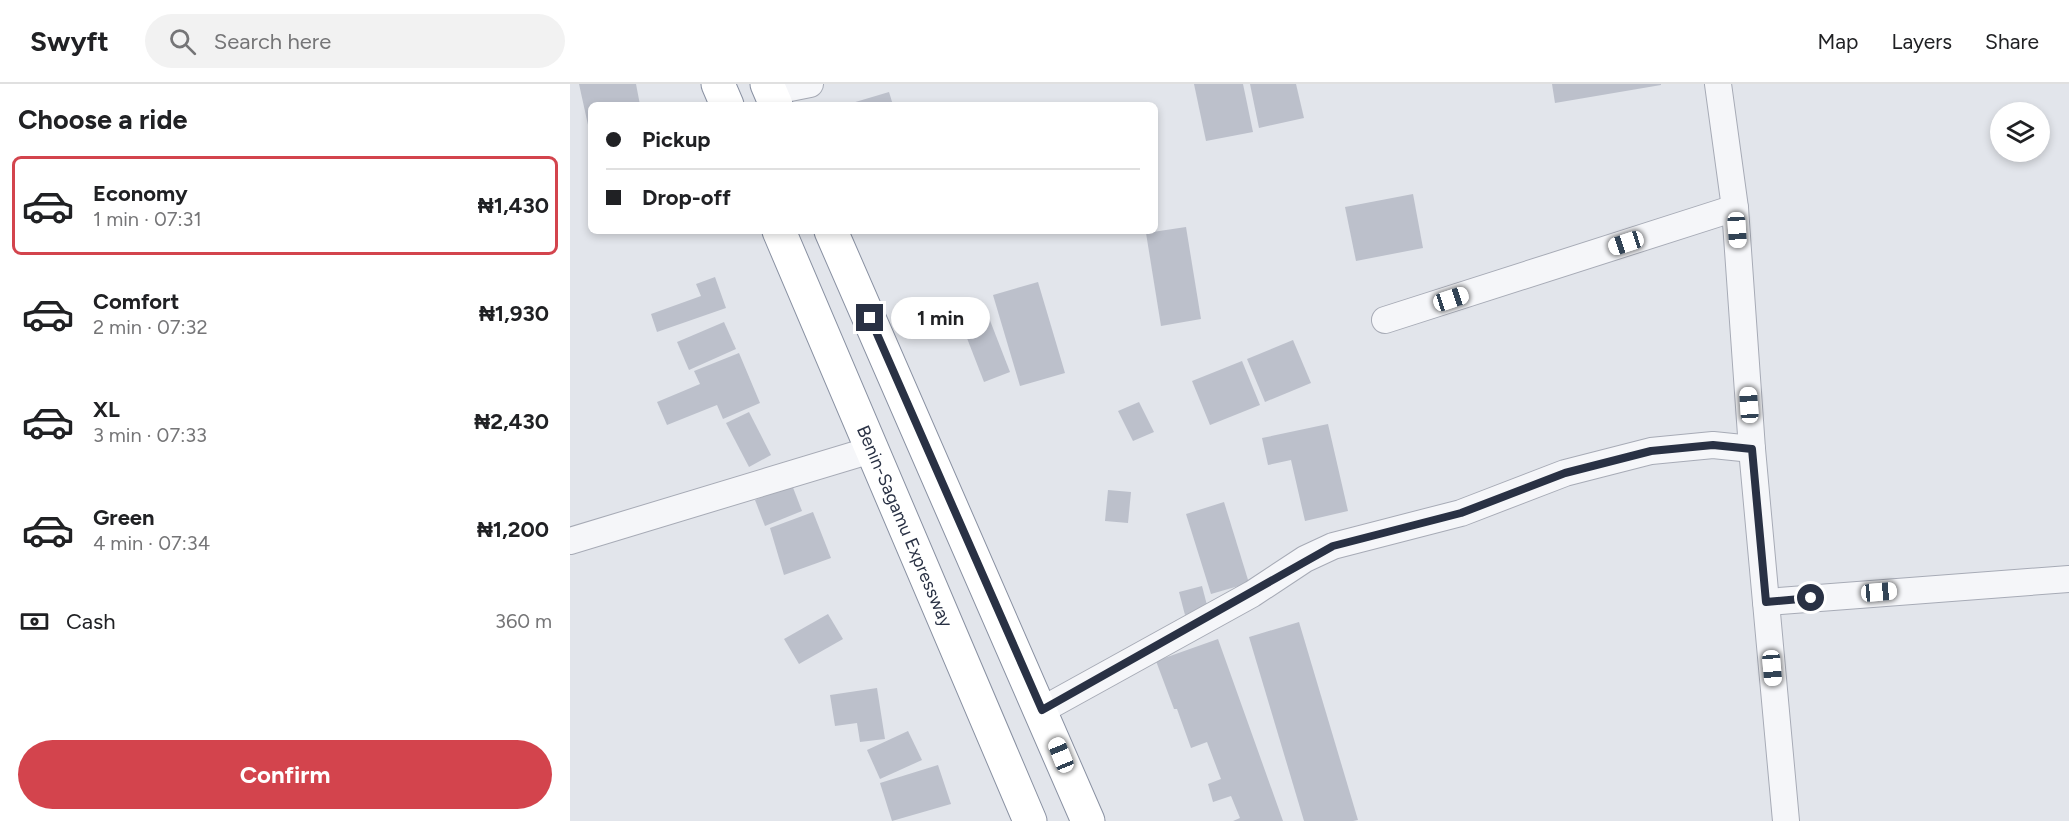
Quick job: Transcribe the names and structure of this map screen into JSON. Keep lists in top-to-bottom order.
{
  "streets": {
    "highway": ["Benin-Sagamu Expressway"]
  },
  "page": {
    "header": "Swyft",
    "search": "Search here",
    "nav": ["Map", "Layers", "Share"],
    "heading": "Choose a ride",
    "banner": ["Pickup", "Drop-off"],
    "list": [
      {
        "name": "Economy",
        "note": "1 min · 07:31",
        "value": "₦1,430"
      },
      {
        "name": "Comfort",
        "note": "2 min · 07:32",
        "value": "₦1,930"
      },
      {
        "name": "XL",
        "note": "3 min · 07:33",
        "value": "₦2,430"
      },
      {
        "name": "Green",
        "note": "4 min · 07:34",
        "value": "₦1,200"
      }
    ],
    "bubble": "1 min",
    "pay": ["Cash", "360 m"],
    "buttons": "Confirm"
  }
}
